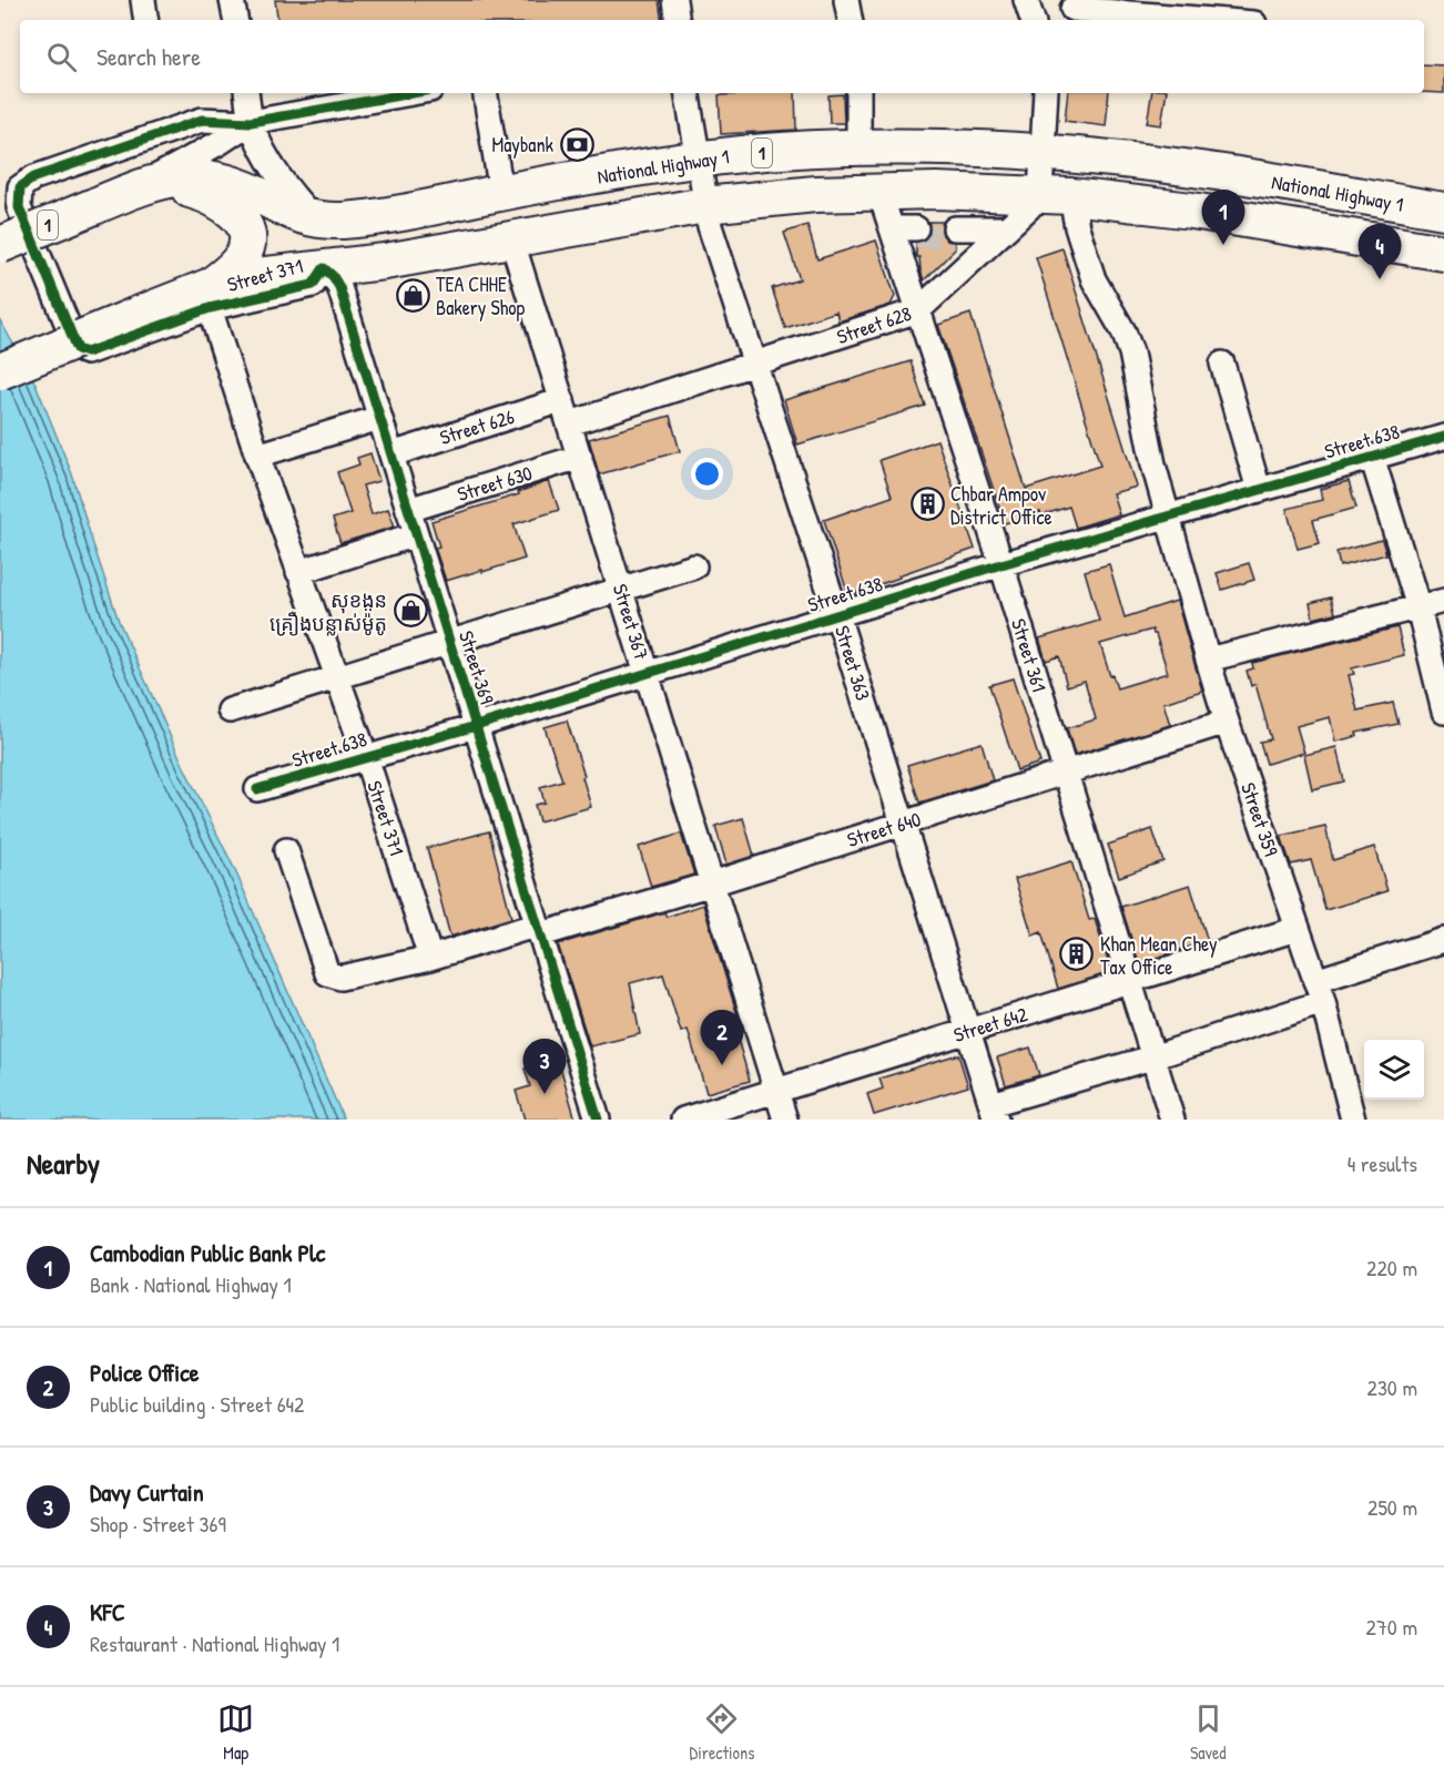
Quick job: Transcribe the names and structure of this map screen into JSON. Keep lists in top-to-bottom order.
{
  "streets": {
    "highway": ["1", "National Highway 1"],
    "street": [
      "Street 371",
      "Street 628",
      "Street 626",
      "Street 638",
      "Street 630",
      "Street 367",
      "Street 361",
      "Street 363",
      "Street 369",
      "Street 359",
      "Street 640",
      "Street 642"
    ]
  },
  "crossings": [
    ["National Highway 1", "Street 371"],
    ["National Highway 1", "Street 628"],
    ["National Highway 1", "Street 367"],
    ["National Highway 1", "Street 361"],
    ["National Highway 1", "Street 363"],
    ["National Highway 1", "Street 369"],
    ["National Highway 1", "Street 359"],
    ["Street 371", "Street 638"],
    ["Street 371", "Street 640"],
    ["Street 628", "Street 367"],
    ["Street 628", "Street 361"],
    ["Street 628", "Street 363"],
    ["Street 628", "Street 359"],
    ["Street 626", "Street 367"],
    ["Street 626", "Street 369"],
    ["Street 638", "Street 367"],
    ["Street 638", "Street 361"],
    ["Street 638", "Street 363"],
    ["Street 638", "Street 369"],
    ["Street 638", "Street 359"],
    ["Street 630", "Street 367"],
    ["Street 630", "Street 369"],
    ["Street 367", "Street 640"],
    ["Street 367", "Street 642"],
    ["Street 361", "Street 640"],
    ["Street 361", "Street 642"],
    ["Street 363", "Street 640"],
    ["Street 363", "Street 642"],
    ["Street 369", "Street 640"],
    ["Street 359", "Street 640"],
    ["Street 359", "Street 642"]
  ],
  "places": {
    "bank": ["Maybank"],
    "shop": ["TEA CHHE Bakery Shop", "សុខងួន គ្រឿងបន្លាស់ម៉ូតូ"],
    "building": ["Chbar Ampov District Office", "Khan Mean Chey Tax Office"]
  },
  "page": {
    "search": "Search here",
    "pins": [
      "1",
      "4",
      "2",
      "3"
    ],
    "heading": ["Nearby", "4 results"],
    "list": [
      {
        "mark": "1",
        "name": "Cambodian Public Bank Plc",
        "note": "Bank · National Highway 1",
        "value": "220 m"
      },
      {
        "mark": "2",
        "name": "Police Office",
        "note": "Public building · Street 642",
        "value": "230 m"
      },
      {
        "mark": "3",
        "name": "Davy Curtain",
        "note": "Shop · Street 369",
        "value": "250 m"
      },
      {
        "mark": "4",
        "name": "KFC",
        "note": "Restaurant · National Highway 1",
        "value": "270 m"
      }
    ],
    "nav": ["Map", "Directions", "Saved"]
  }
}
